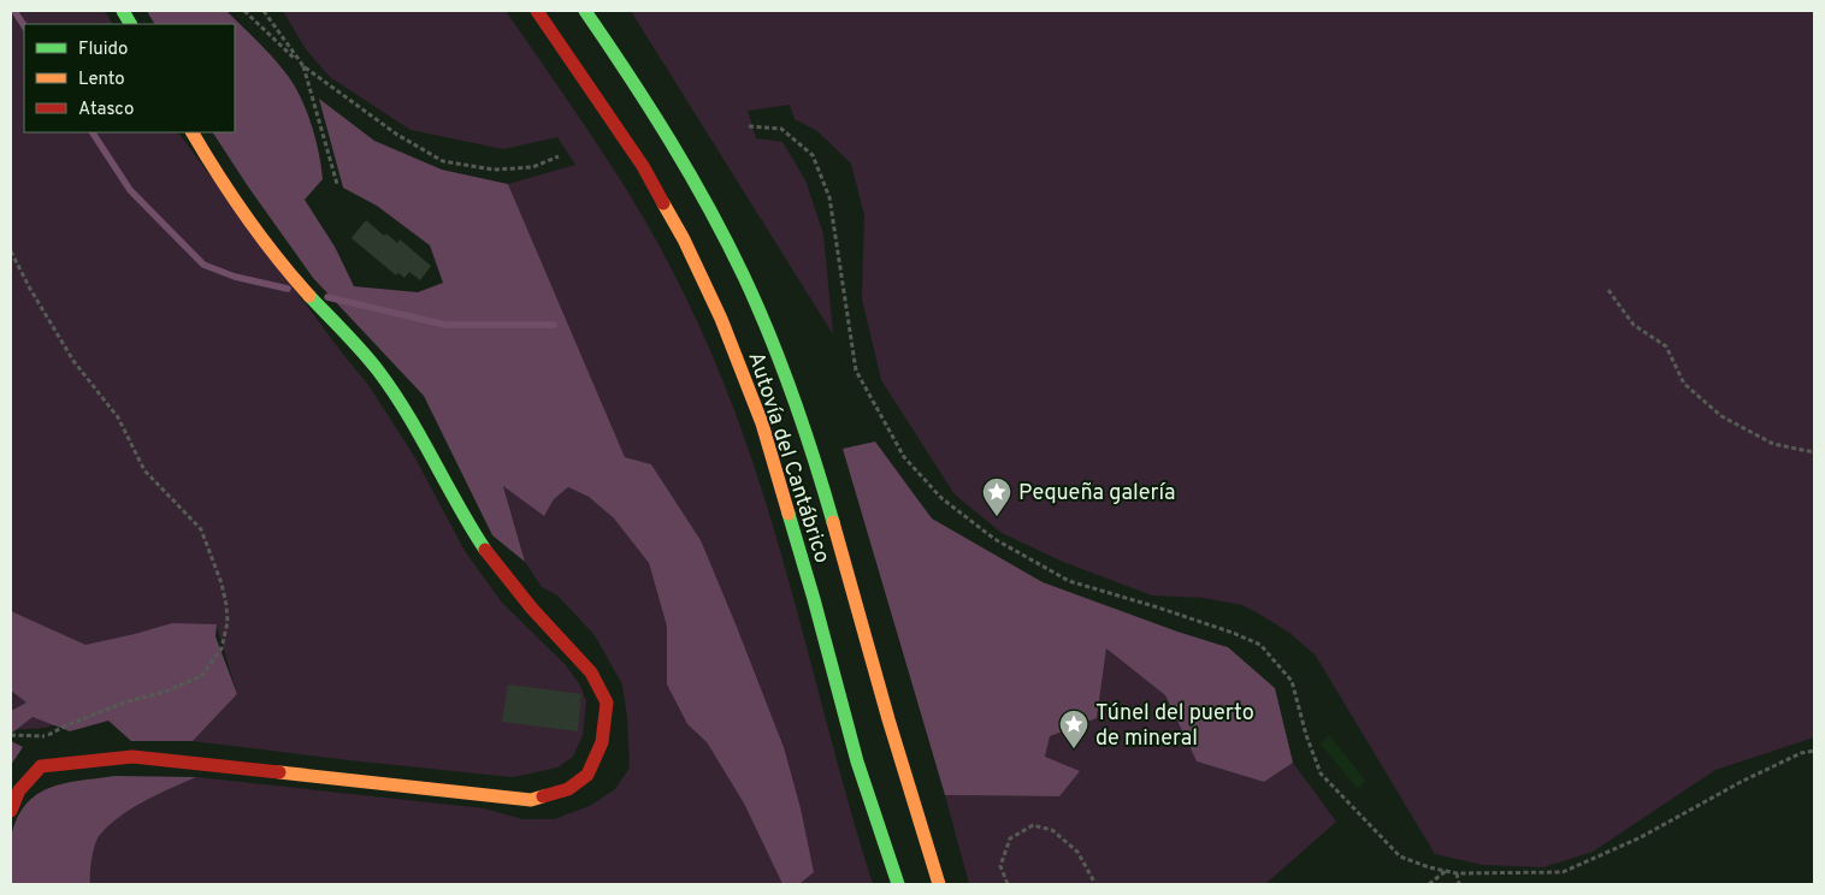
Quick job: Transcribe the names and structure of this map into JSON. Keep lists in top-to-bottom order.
{
  "streets": {
    "highway": ["Autovía del Cantábrico"]
  },
  "places": {
    "place": ["Pequeña galería", "Túnel del puerto de mineral"]
  },
  "legend": ["Fluido", "Lento", "Atasco"]
}
